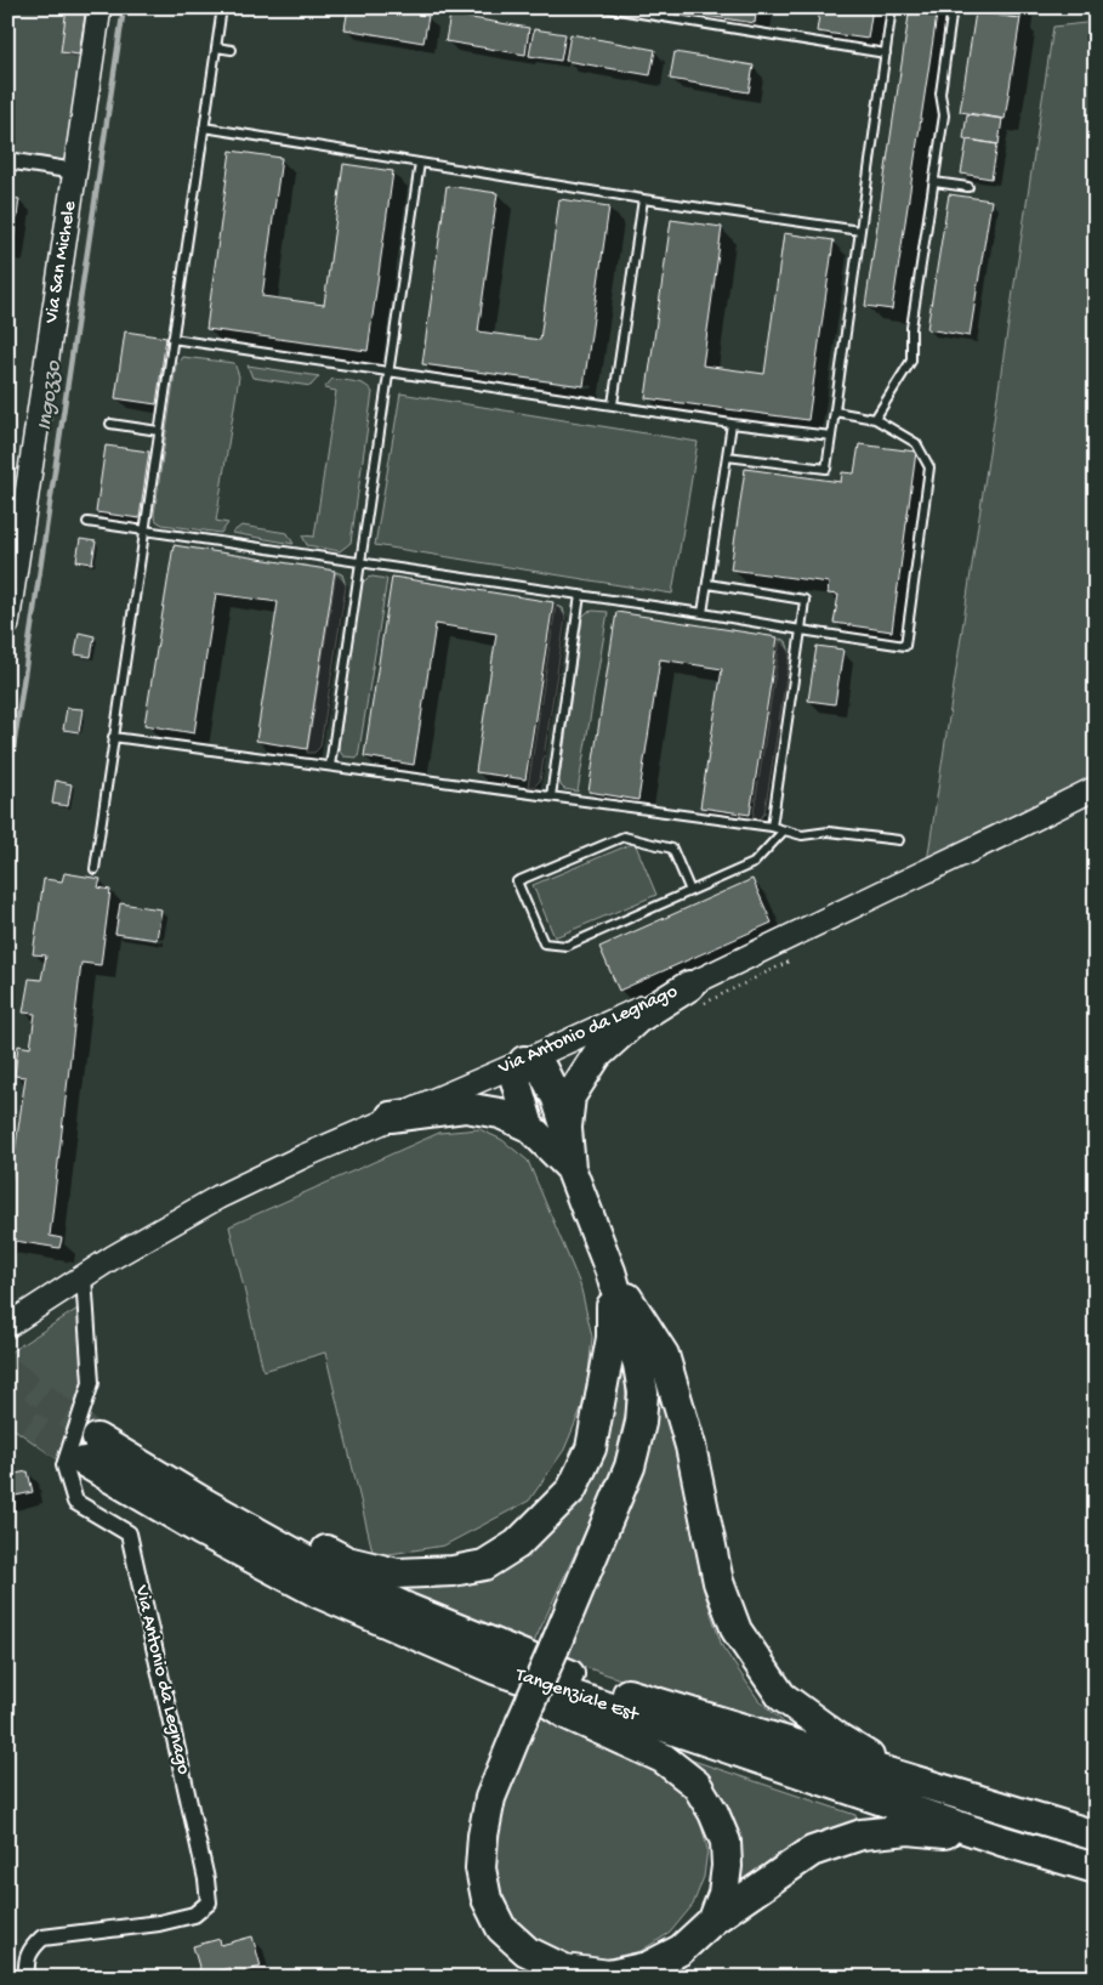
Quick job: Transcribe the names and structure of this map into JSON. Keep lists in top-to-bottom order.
{
  "streets": {
    "highway": ["Tangenziale Est"],
    "street": ["Via San Michele", "Via Antonio da Legnago"]
  },
  "water": ["Ingozzo"]
}
